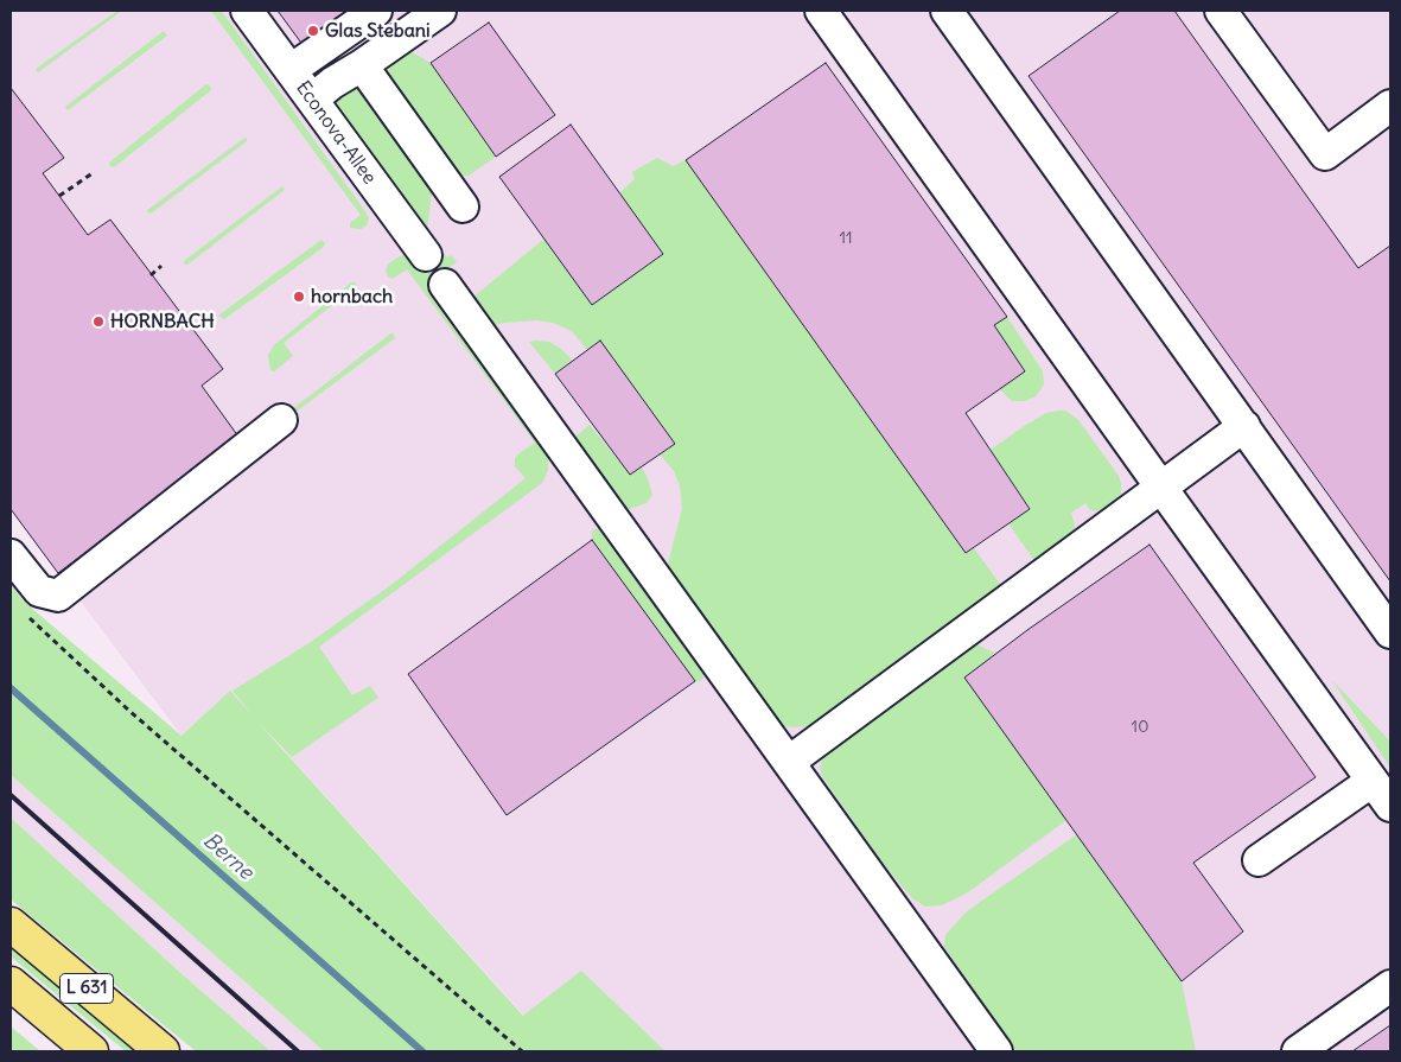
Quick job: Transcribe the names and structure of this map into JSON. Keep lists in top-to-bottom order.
{
  "streets": {
    "main road": ["L 631"],
    "street": ["Econova-Allee"]
  },
  "water": ["Berne"],
  "places": ["Glas Stebani", "hornbach", "HORNBACH"],
  "house_numbers": ["11", "10"]
}
